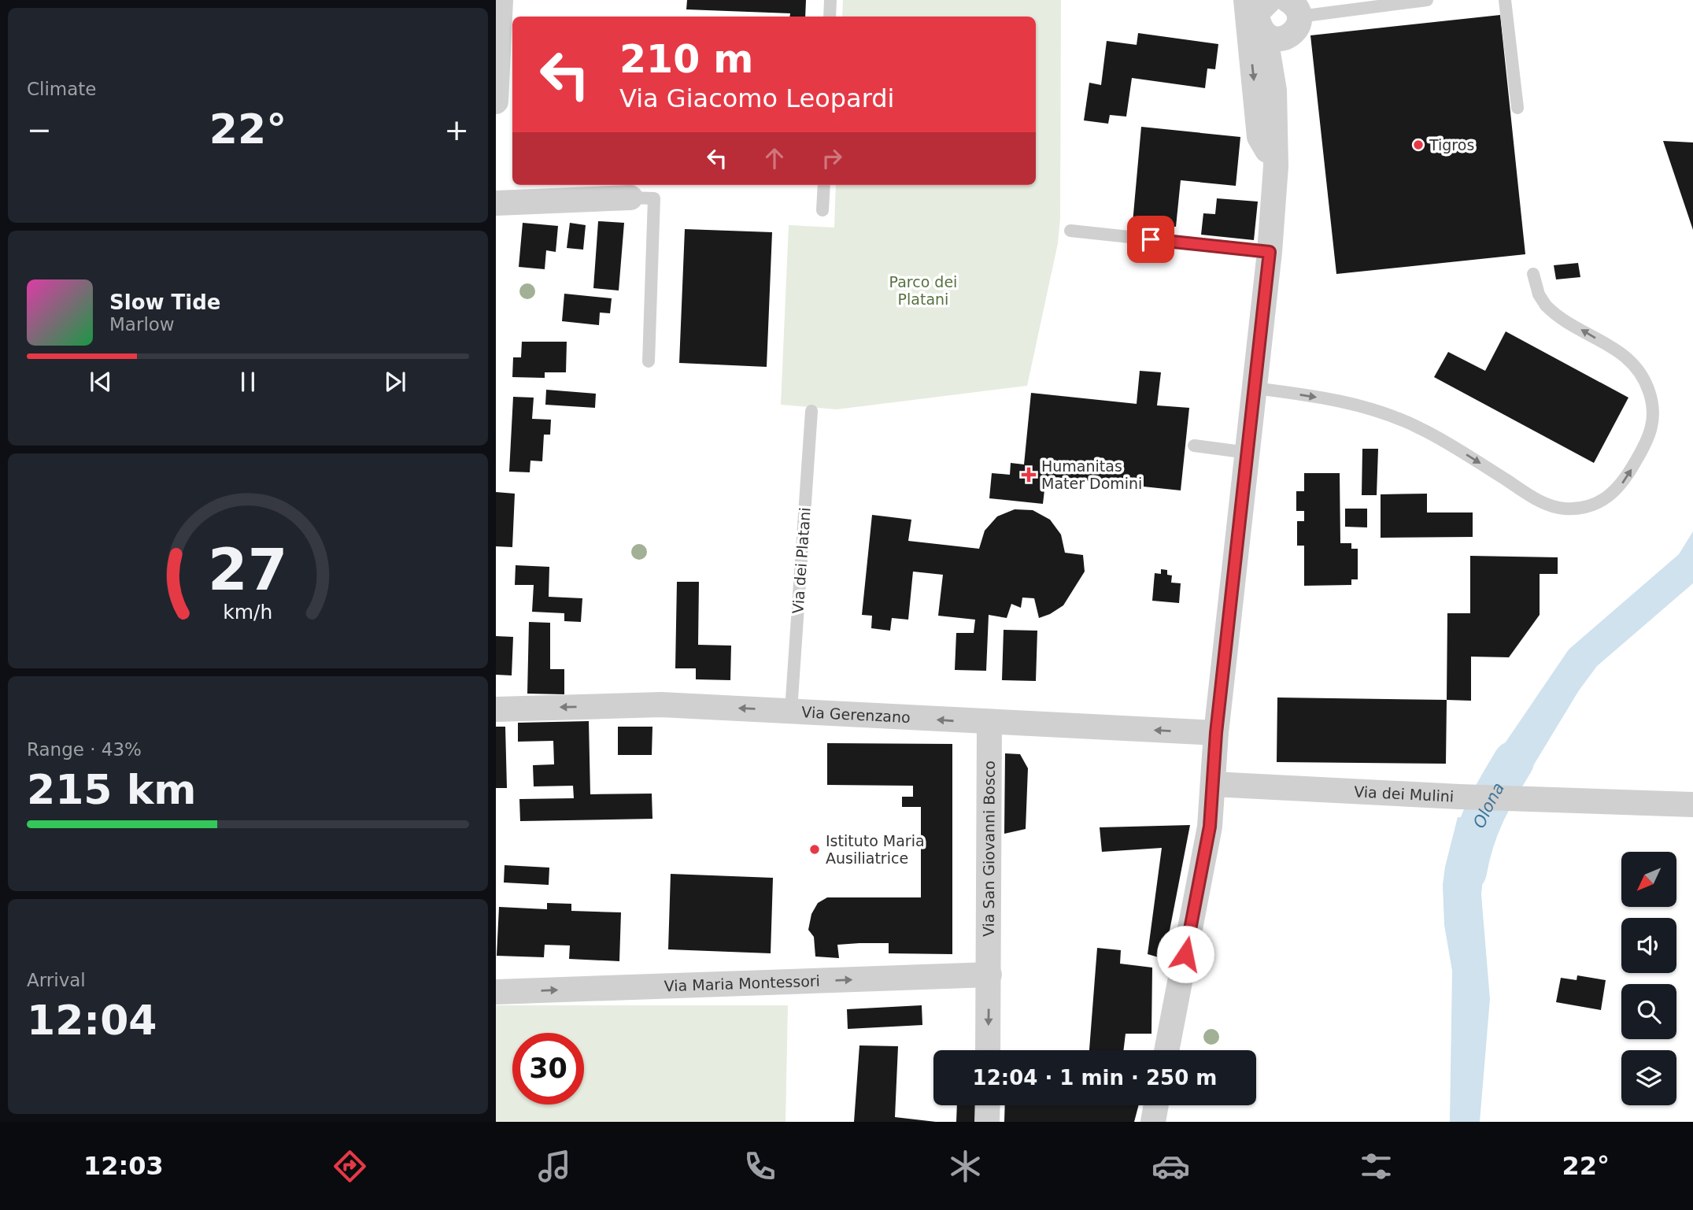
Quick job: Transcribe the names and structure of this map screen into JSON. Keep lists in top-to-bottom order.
{
  "streets": {
    "street": [
      "Via Gerenzano",
      "Via dei Mulini",
      "Via San Giovanni Bosco",
      "Via Maria Montessori"
    ],
    "lane": ["Via dei Platani"]
  },
  "crossings": [
    ["Via dei Platani", "Via Gerenzano"],
    ["Via Gerenzano", "Via San Giovanni Bosco"],
    ["Via San Giovanni Bosco", "Via Maria Montessori"]
  ],
  "one_way": ["Via Gerenzano", "Via Maria Montessori"],
  "water": ["Olona"],
  "parks": ["Parco dei Platani"],
  "places": {
    "other": ["Tigros", "Istituto Maria Ausiliatrice"],
    "health": ["Humanitas Mater Domini"]
  },
  "north": "bottom left",
  "page": {
    "tile": [
      "Climate",
      ["Range · 43%", "215 km"],
      ["Arrival", "12:04"]
    ],
    "turn": ["210 m", "Via Giacomo Leopardi"],
    "heat": ["−", "22°", "+"],
    "song": ["Slow Tide", "Marlow"],
    "limit": "30",
    "trip": "12:04 · 1 min · 250 m",
    "tabs": ["12:03", "22°"],
    "gauge": ["27", "km/h"]
  }
}
